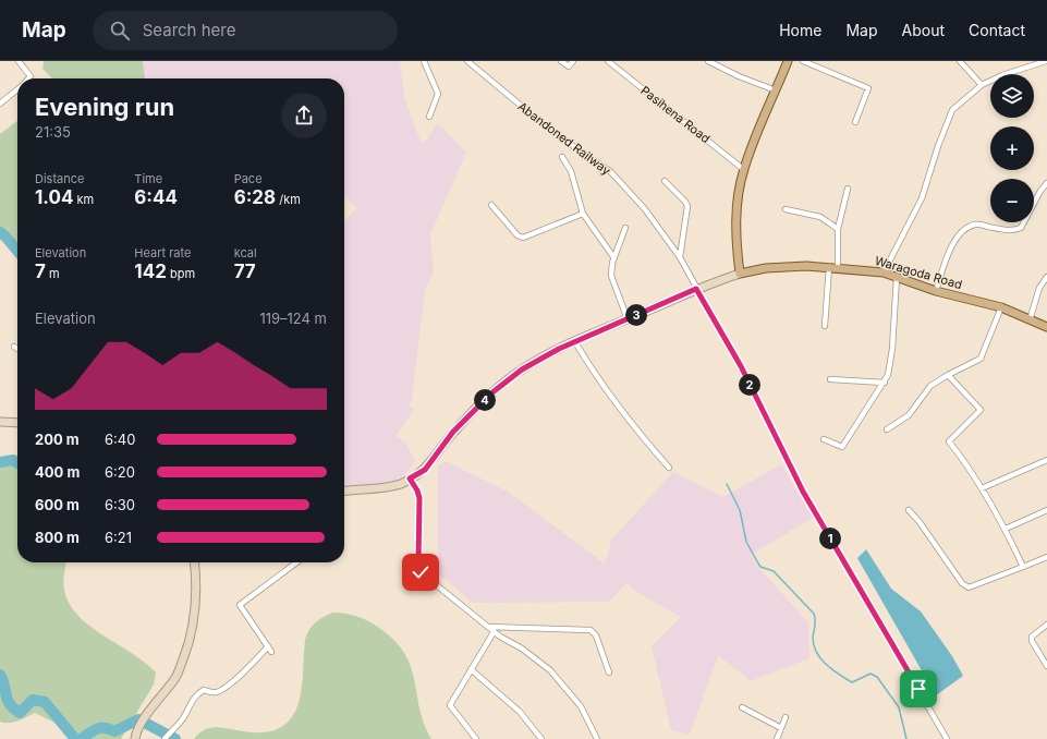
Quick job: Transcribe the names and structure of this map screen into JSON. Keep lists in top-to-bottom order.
{
  "streets": {
    "main road": ["Waragoda Road"],
    "street": ["Pasihena Road", "Abandoned Railway"]
  },
  "page": {
    "header": "Map",
    "search": "Search here",
    "nav": [
      "Home",
      "Map",
      "About",
      "Contact"
    ],
    "map_buttons": ["+", "−"],
    "heading": ["Evening run", "21:35"],
    "stats": [
      ["Distance", "1.04 km"],
      ["Time", "6:44"],
      ["Pace", "6:28 /km"],
      ["Elevation", "7 m"],
      ["Heart rate", "142 bpm"],
      ["kcal", "77"]
    ],
    "chart": ["Elevation", "119–124 m"],
    "pins": [
      "3",
      "2",
      "4",
      "1"
    ],
    "list": [
      {
        "name": "200 m",
        "note": "6:40"
      },
      {
        "name": "400 m",
        "note": "6:20"
      },
      {
        "name": "600 m",
        "note": "6:30"
      },
      {
        "name": "800 m",
        "note": "6:21"
      }
    ]
  }
}
